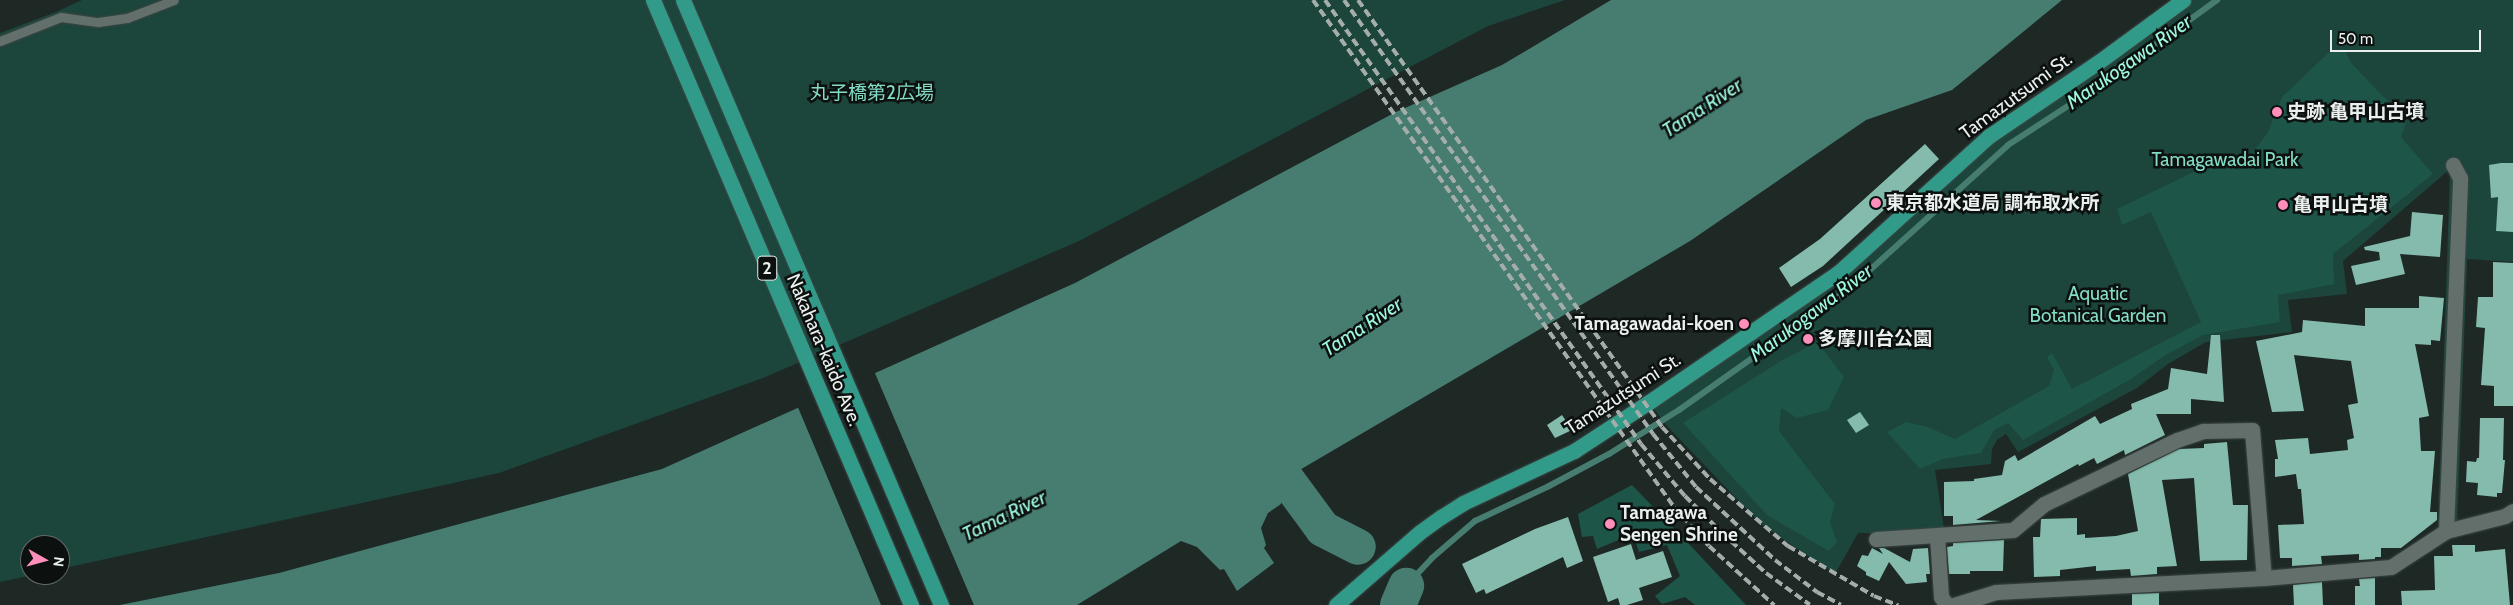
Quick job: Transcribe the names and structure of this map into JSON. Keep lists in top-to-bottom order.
{
  "streets": {
    "main road": ["Tamazutsumi St.", "2", "Nakahara-kaido Ave."]
  },
  "water": ["Marukogawa River", "Tama River"],
  "parks": ["丸子橋第2広場", "Tamagawadai Park", "Aquatic Botanical Garden"],
  "places": [
    "史跡 亀甲山古墳",
    "東京都水道局 調布取水所",
    "亀甲山古墳",
    "Tamagawadai-koen",
    "多摩川台公園",
    "Tamagawa Sengen Shrine"
  ],
  "scale_bar": "50 m",
  "north": "right"
}
